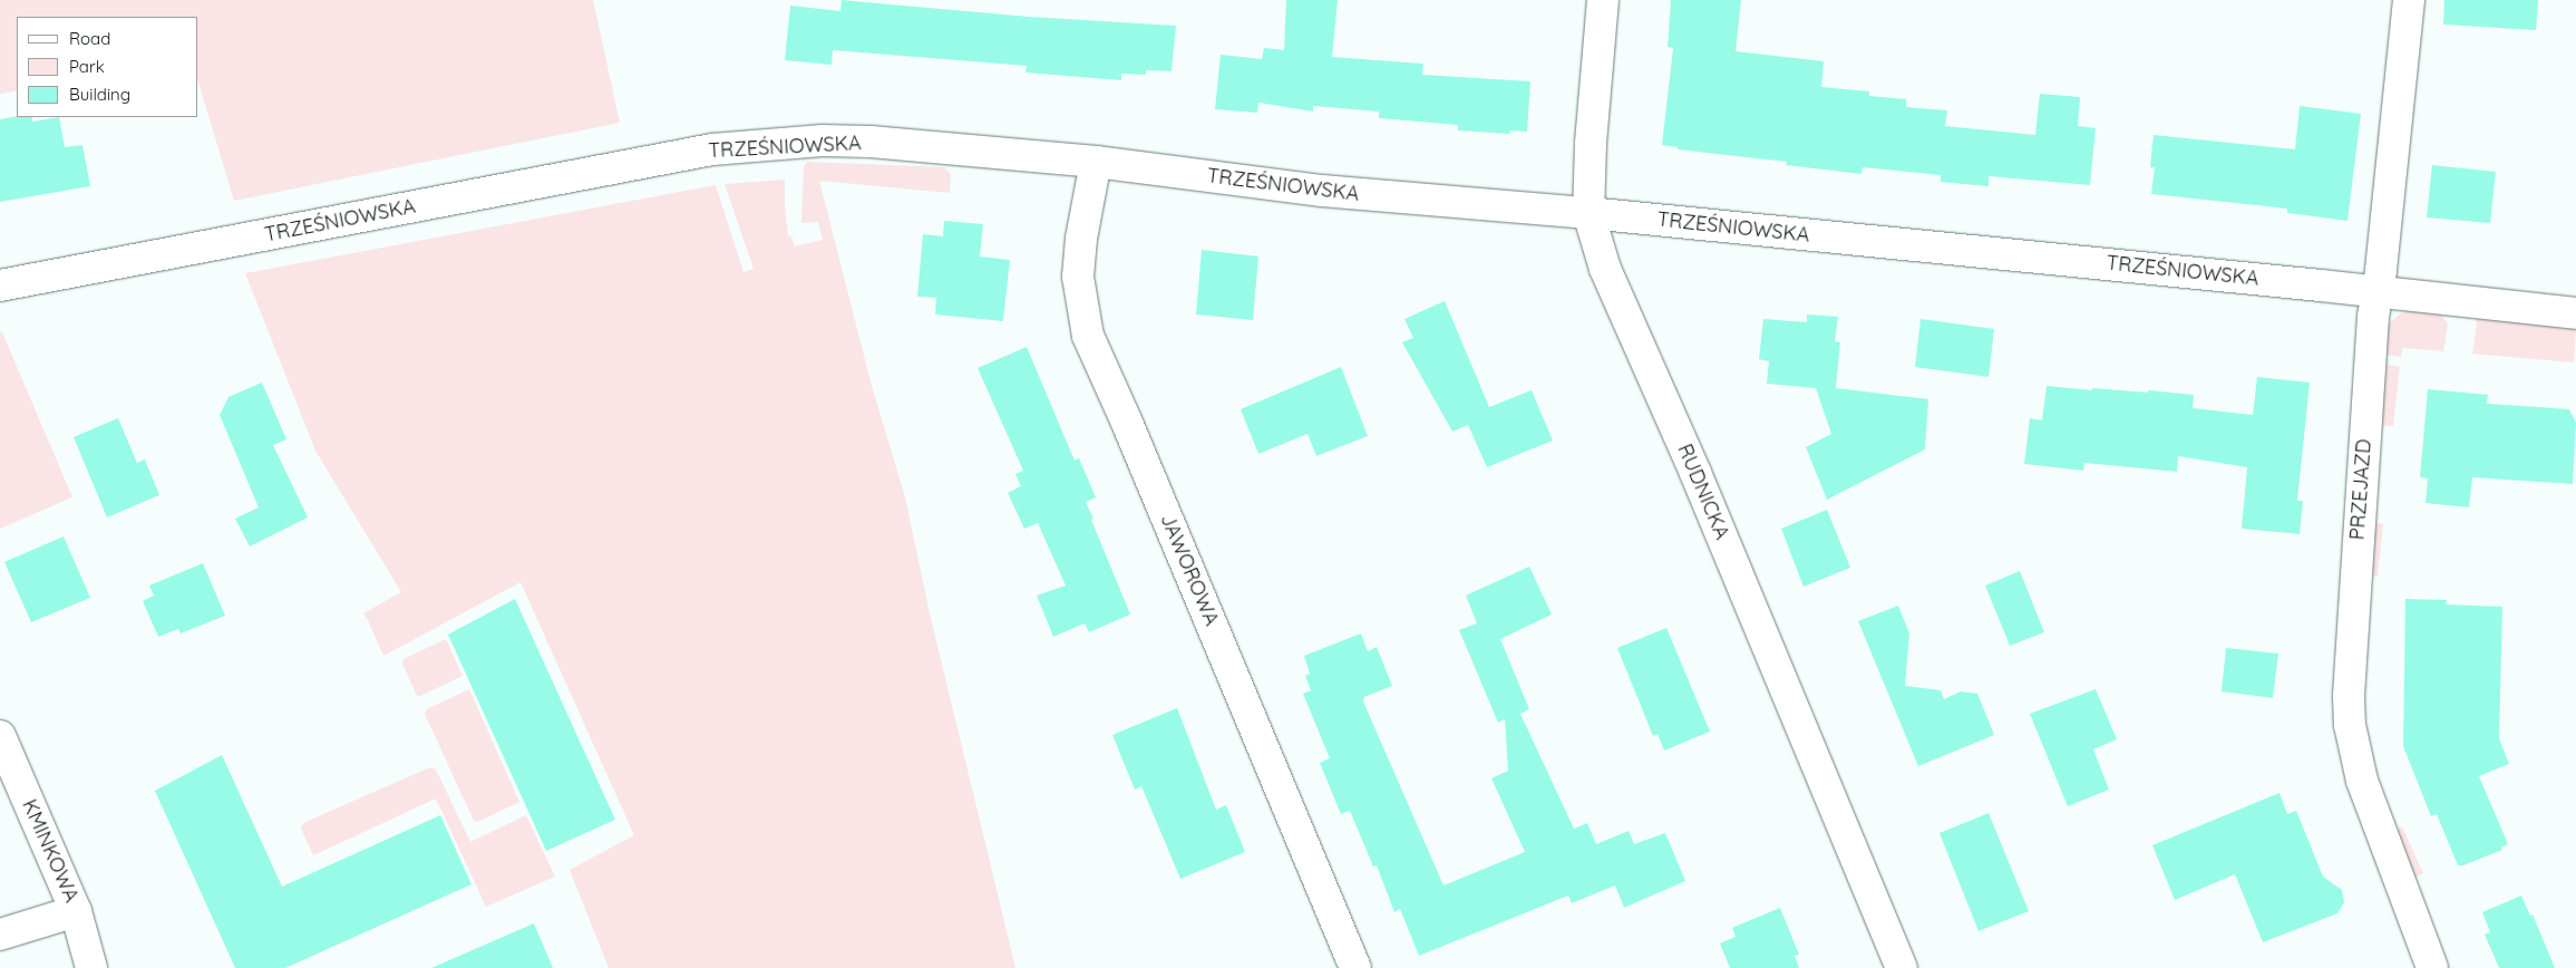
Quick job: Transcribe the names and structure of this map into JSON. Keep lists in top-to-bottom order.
{
  "streets": {
    "street": [
      "TRZEŚNIOWSKA",
      "PRZEJAZD",
      "RUDNICKA",
      "JAWOROWA",
      "KMINKOWA"
    ]
  },
  "crossings": [
    ["TRZEŚNIOWSKA", "PRZEJAZD"],
    ["TRZEŚNIOWSKA", "RUDNICKA"],
    ["TRZEŚNIOWSKA", "JAWOROWA"]
  ],
  "legend": ["Road", "Park", "Building"]
}
